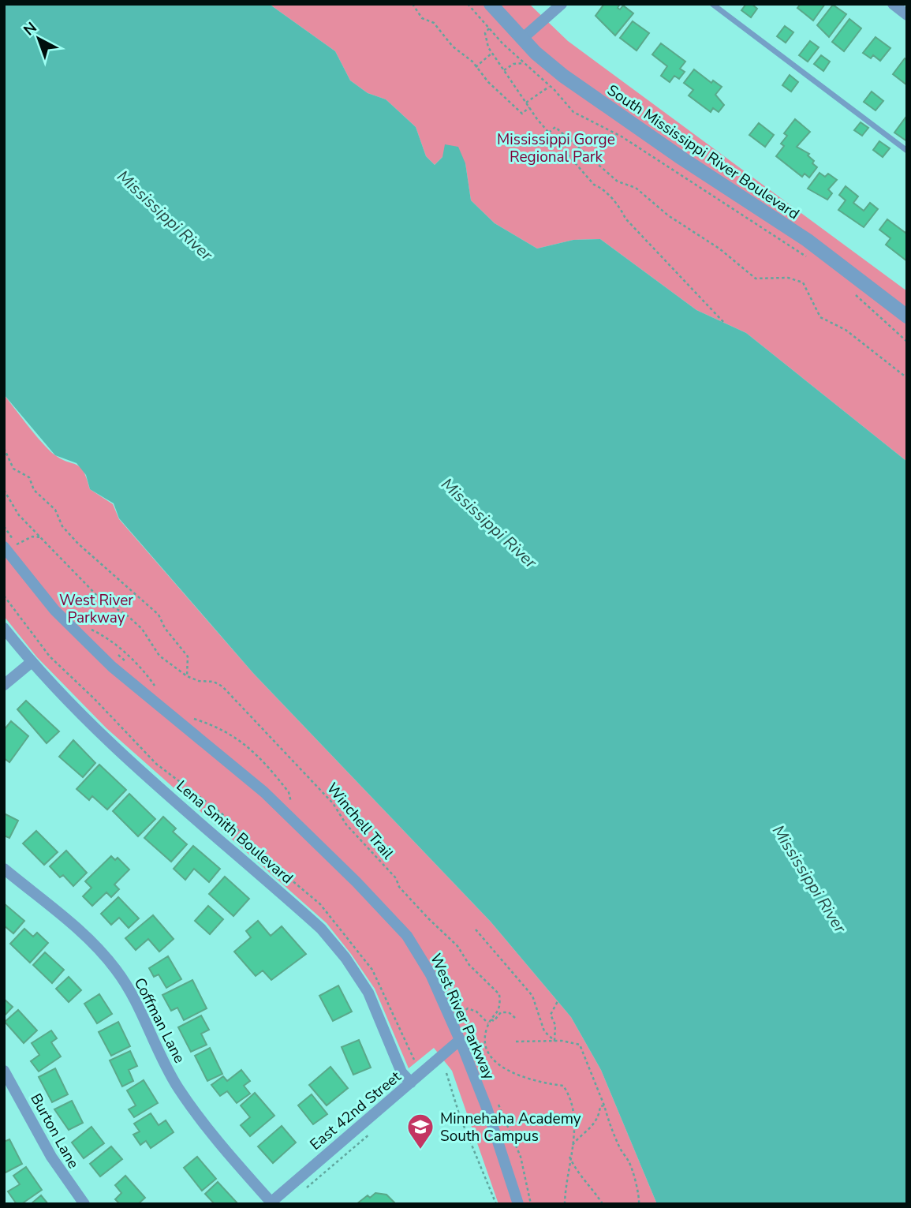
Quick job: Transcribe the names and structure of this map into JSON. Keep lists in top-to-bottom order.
{
  "streets": {
    "street": [
      "South Mississippi River Boulevard",
      "Lena Smith Boulevard",
      "West River Parkway",
      "Coffman Lane",
      "East 42nd Street",
      "Burton Lane"
    ],
    "path": ["Winchell Trail"]
  },
  "crossings": [
    ["Lena Smith Boulevard", "East 42nd Street"],
    ["West River Parkway", "East 42nd Street"],
    ["Coffman Lane", "East 42nd Street"]
  ],
  "water": ["Mississippi River"],
  "parks": ["Mississippi Gorge Regional Park", "West River Parkway"],
  "places": {
    "school or university": ["Minnehaha Academy South Campus"]
  },
  "north": "top left"
}
